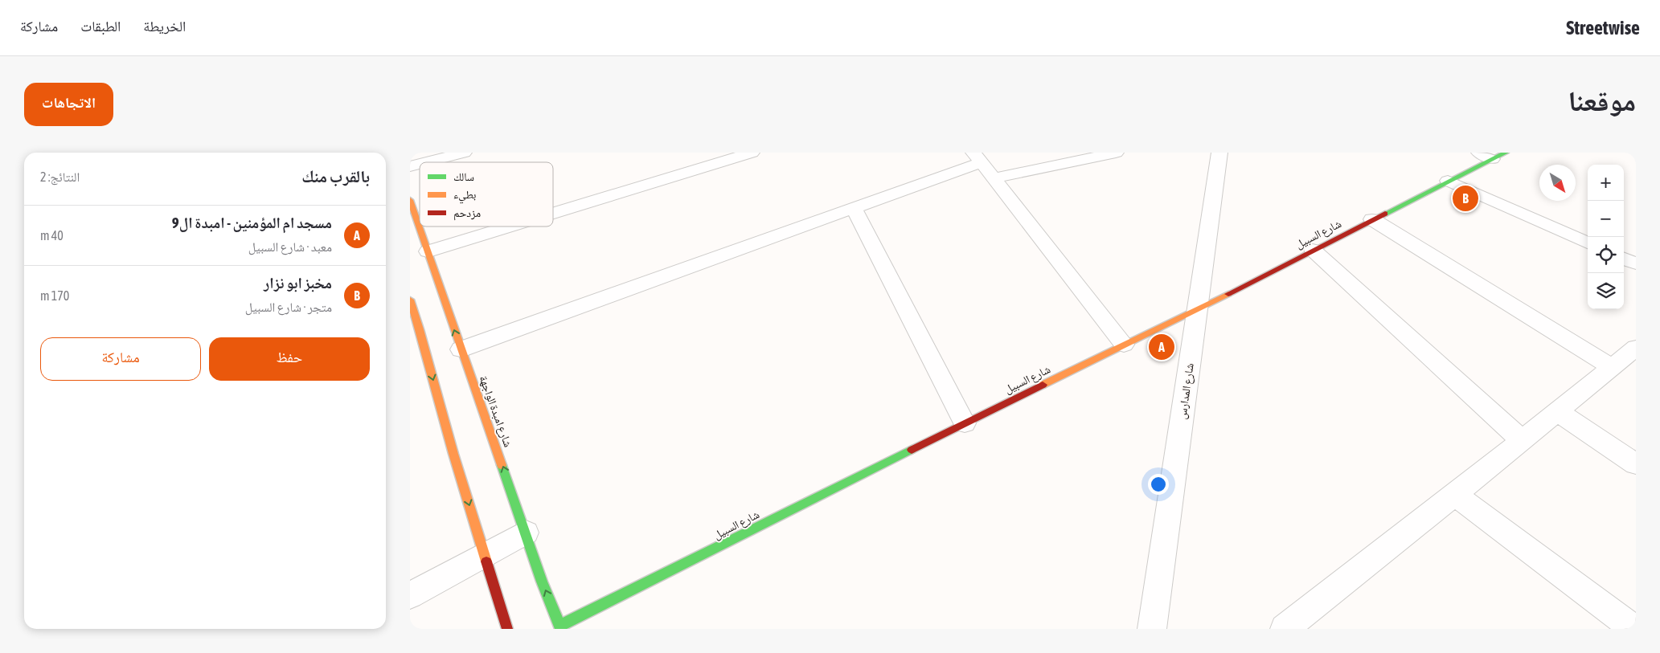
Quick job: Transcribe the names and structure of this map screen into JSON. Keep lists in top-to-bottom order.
{
  "streets": {
    "street": ["شارع السبيل", "شارع المدارس", "شارع امبدة الواجهة"]
  },
  "crossings": [
    ["شارع السبيل", "شارع المدارس"],
    ["شارع السبيل", "شارع امبدة الواجهة"]
  ],
  "legend": ["سالك", "بطيء", "مزدحم"],
  "north": "bottom right",
  "page": {
    "header": "Streetwise",
    "nav": ["الخريطة", "الطبقات", "مشاركة"],
    "title": "موقعنا",
    "buttons": [
      "الاتجاهات",
      ["حفظ", "مشاركة"]
    ],
    "heading": ["بالقرب منك", "النتائج: 2"],
    "map_buttons": ["+", "−"],
    "pins": ["B", "A"],
    "list": [
      {
        "mark": "A",
        "name": "مسجد ام المؤمنين - امبدة ال9",
        "note": "معبد · شارع السبيل",
        "value": "40 m"
      },
      {
        "mark": "B",
        "name": "مخبز ابو نزار",
        "note": "متجر · شارع السبيل",
        "value": "170 m"
      }
    ]
  }
}
